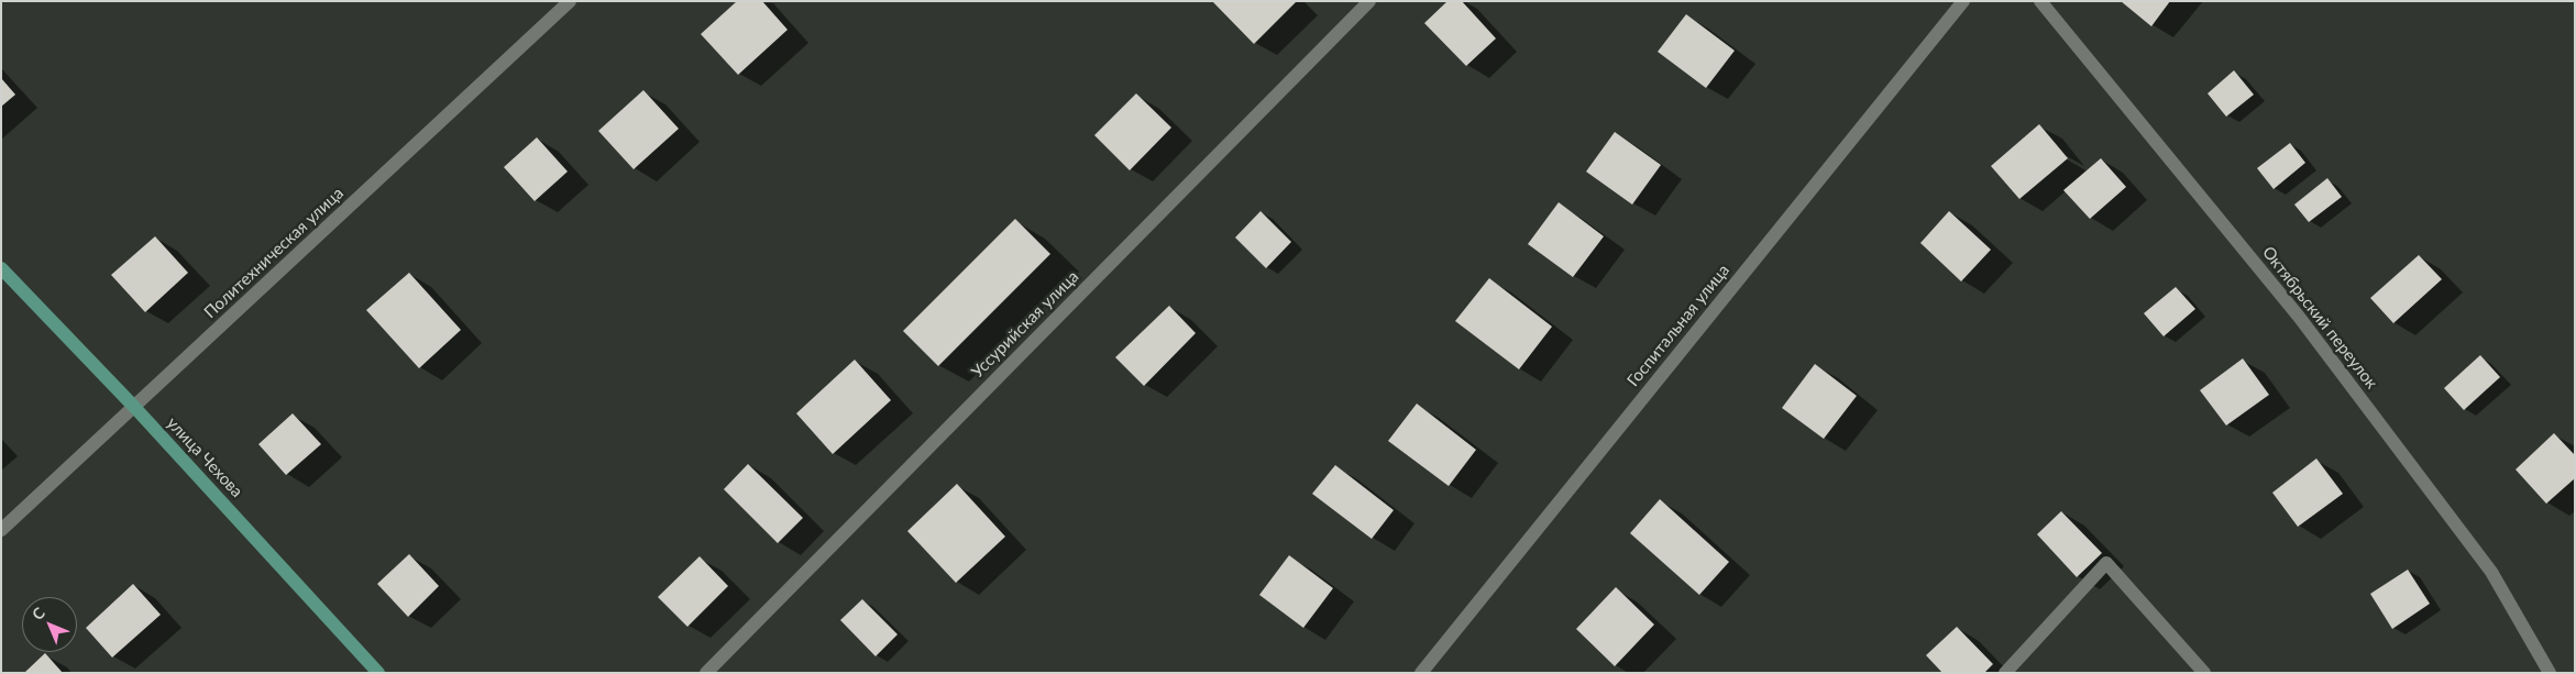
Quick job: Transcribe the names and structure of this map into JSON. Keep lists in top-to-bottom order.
{
  "streets": {
    "main road": ["улица Чехова"],
    "street": [
      "Политехническая улица",
      "Октябрьский переулок",
      "Уссурийская улица",
      "Госпитальная улица"
    ]
  },
  "crossings": [
    ["Политехническая улица", "улица Чехова"]
  ],
  "north": "top left"
}
